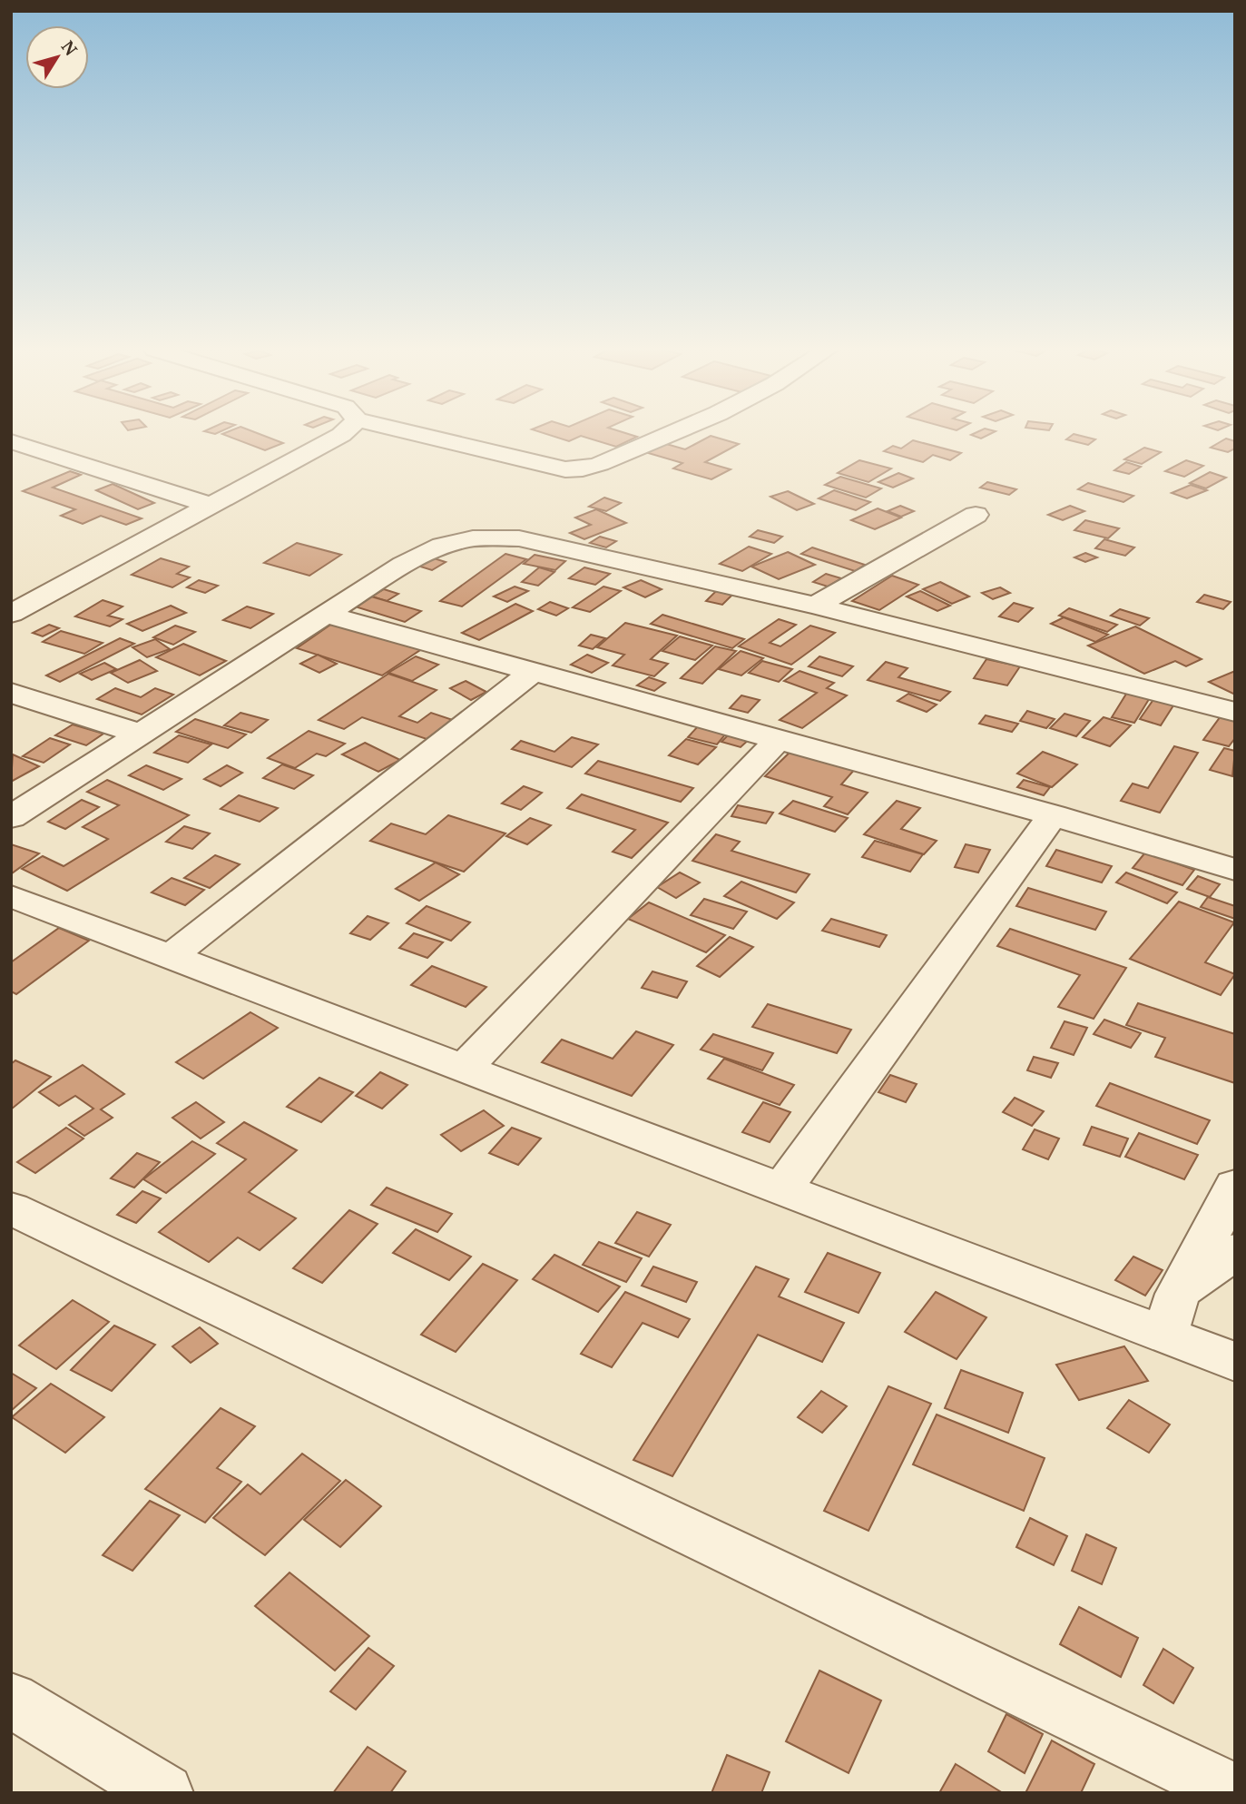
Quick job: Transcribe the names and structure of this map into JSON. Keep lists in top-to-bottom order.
{
  "north": "top right"
}
